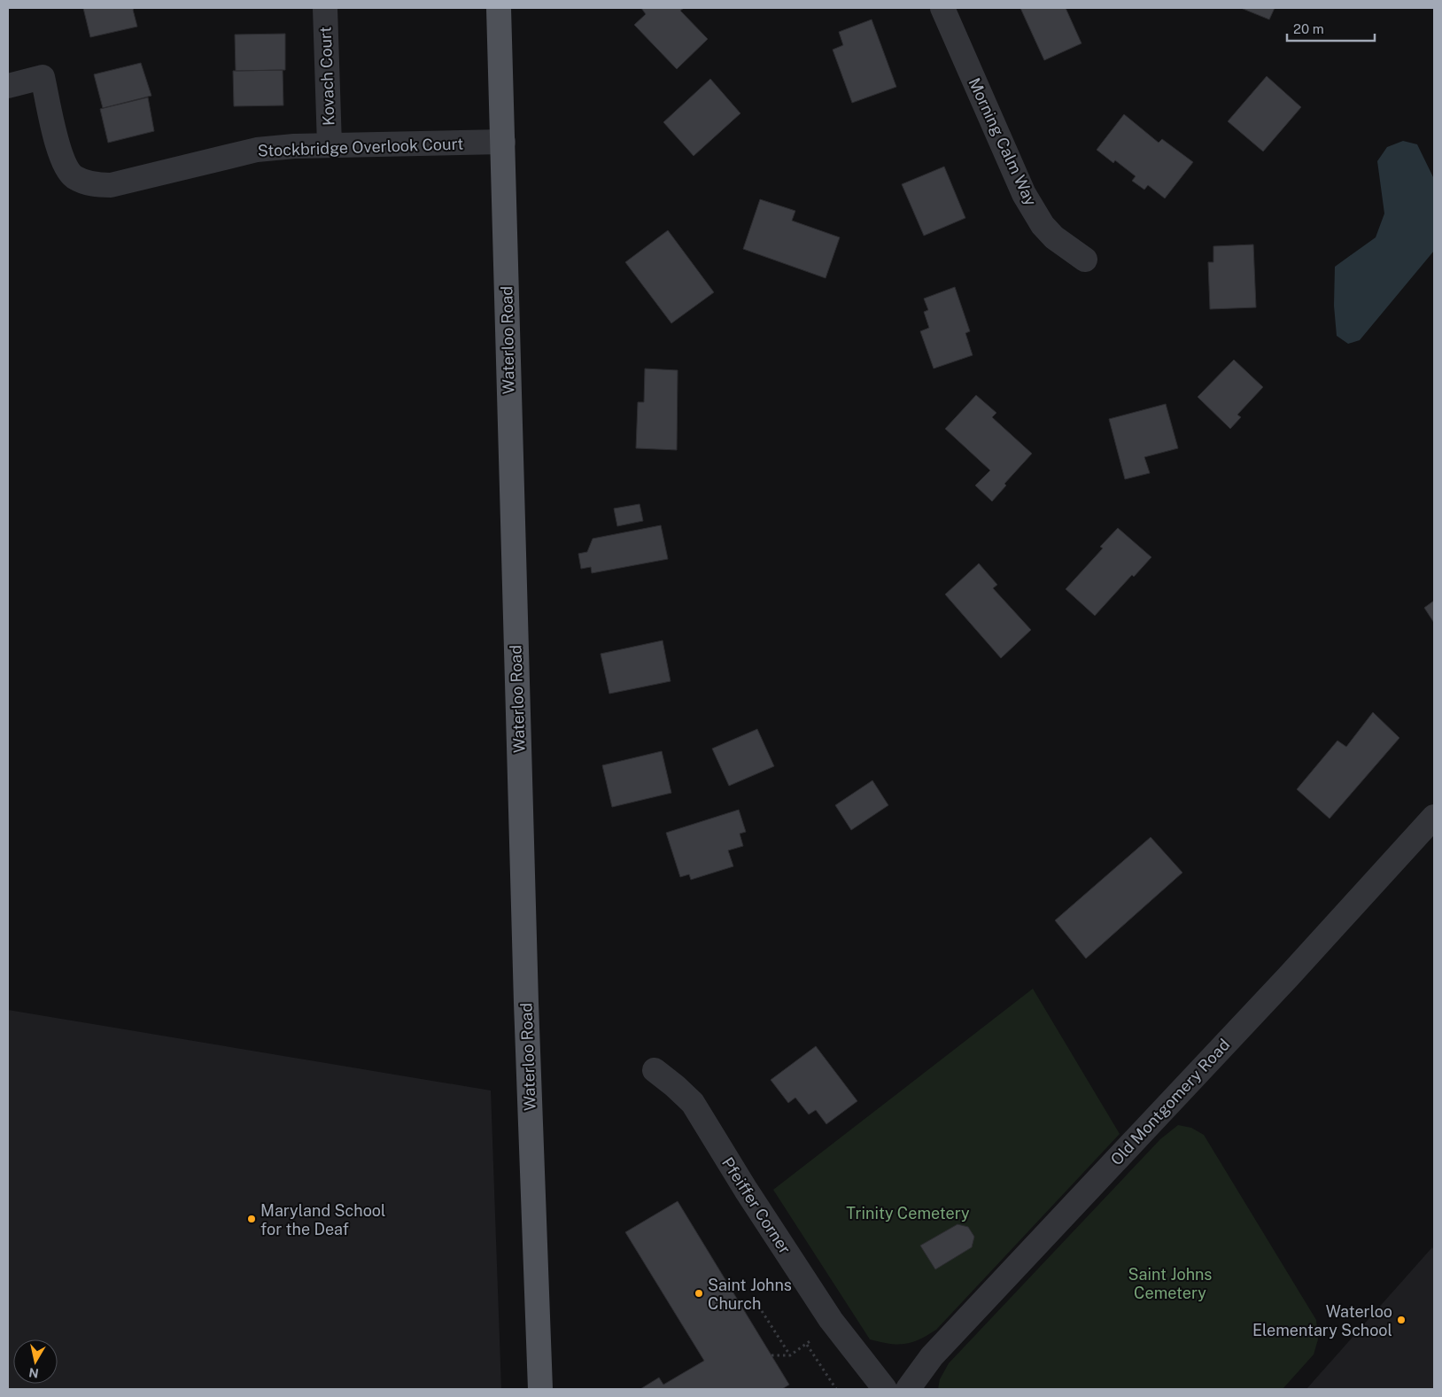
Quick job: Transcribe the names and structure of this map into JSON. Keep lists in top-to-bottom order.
{
  "streets": {
    "main road": ["Waterloo Road"],
    "street": [
      "Kovach Court",
      "Morning Calm Way",
      "Stockbridge Overlook Court",
      "Old Montgomery Road",
      "Pfeiffer Corner"
    ]
  },
  "crossings": [
    ["Kovach Court", "Stockbridge Overlook Court"],
    ["Stockbridge Overlook Court", "Waterloo Road"]
  ],
  "parks": ["Trinity Cemetery", "Saint Johns Cemetery"],
  "places": ["Maryland School for the Deaf", "Saint Johns Church", "Waterloo Elementary School"],
  "scale_bar": "20 m",
  "north": "bottom"
}
